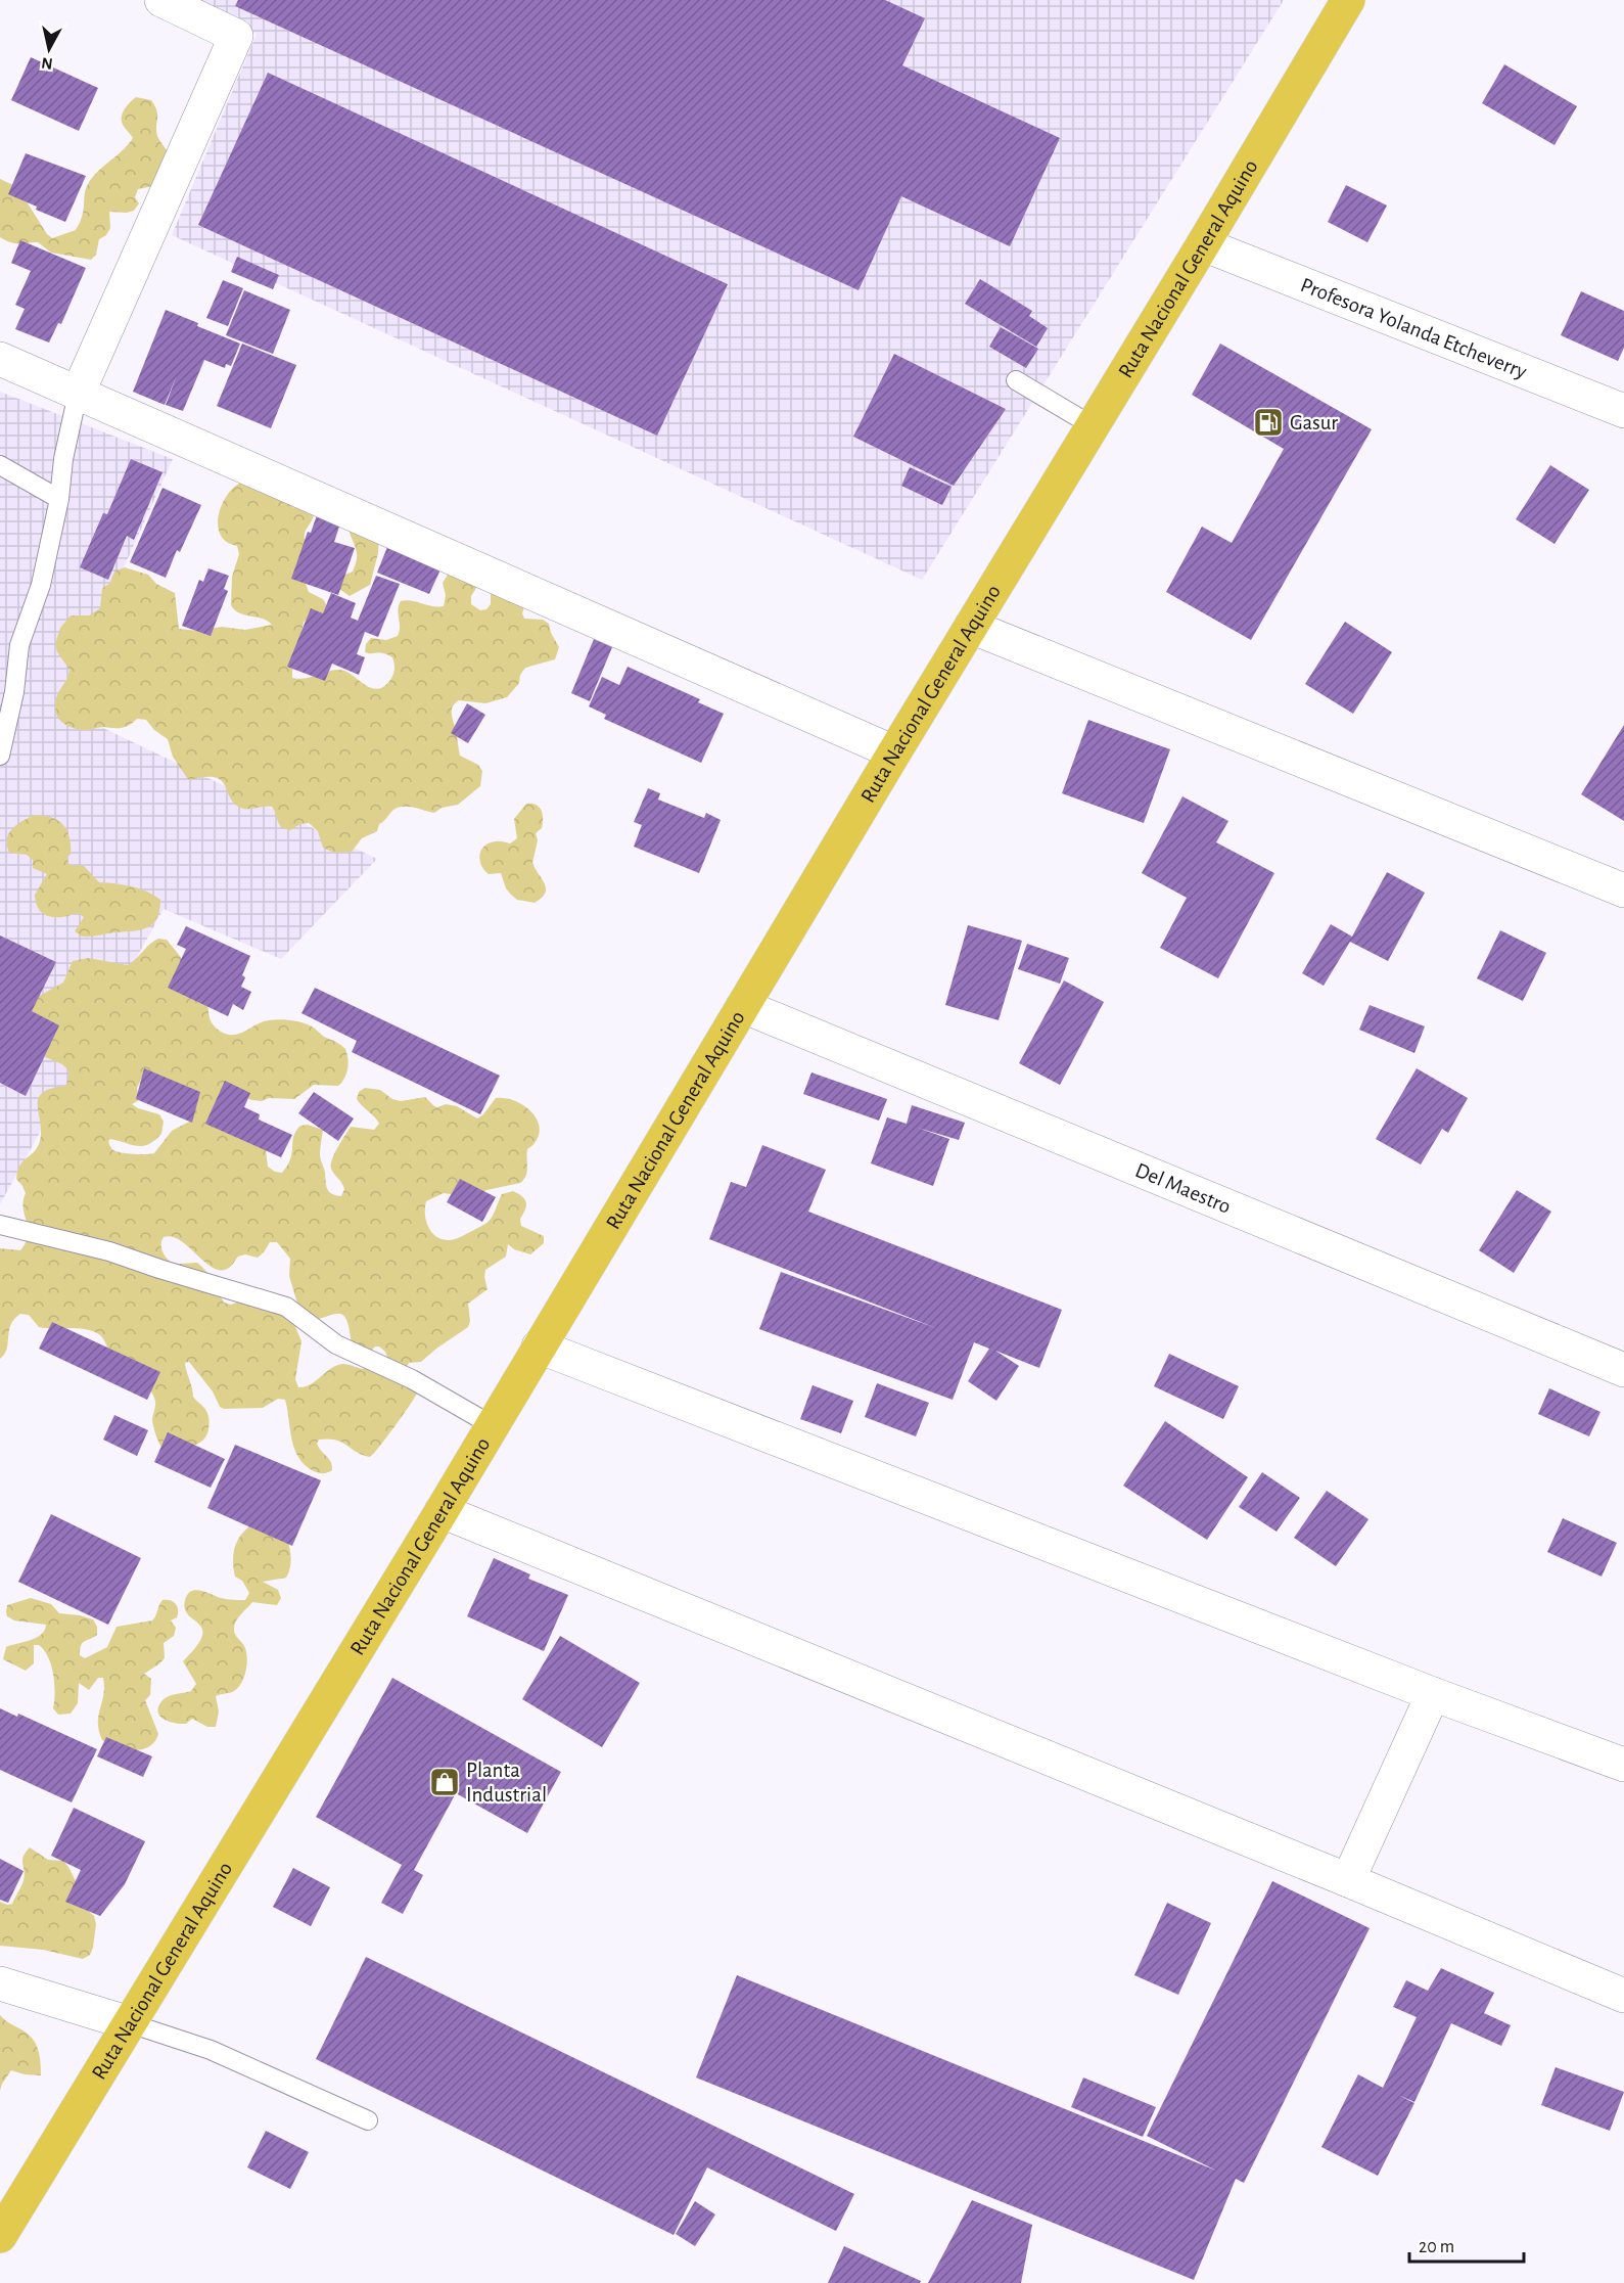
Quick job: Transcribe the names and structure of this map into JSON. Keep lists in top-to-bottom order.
{
  "streets": {
    "highway": ["Ruta Nacional General Aquino"],
    "street": ["Profesora Yolanda Etcheverry", "Del Maestro"]
  },
  "crossings": [
    ["Ruta Nacional General Aquino", "Profesora Yolanda Etcheverry"],
    ["Ruta Nacional General Aquino", "Del Maestro"]
  ],
  "places": {
    "fuel station": ["Gasur"],
    "shop": ["Planta Industrial"]
  },
  "scale_bar": "20 m",
  "north": "bottom"
}
